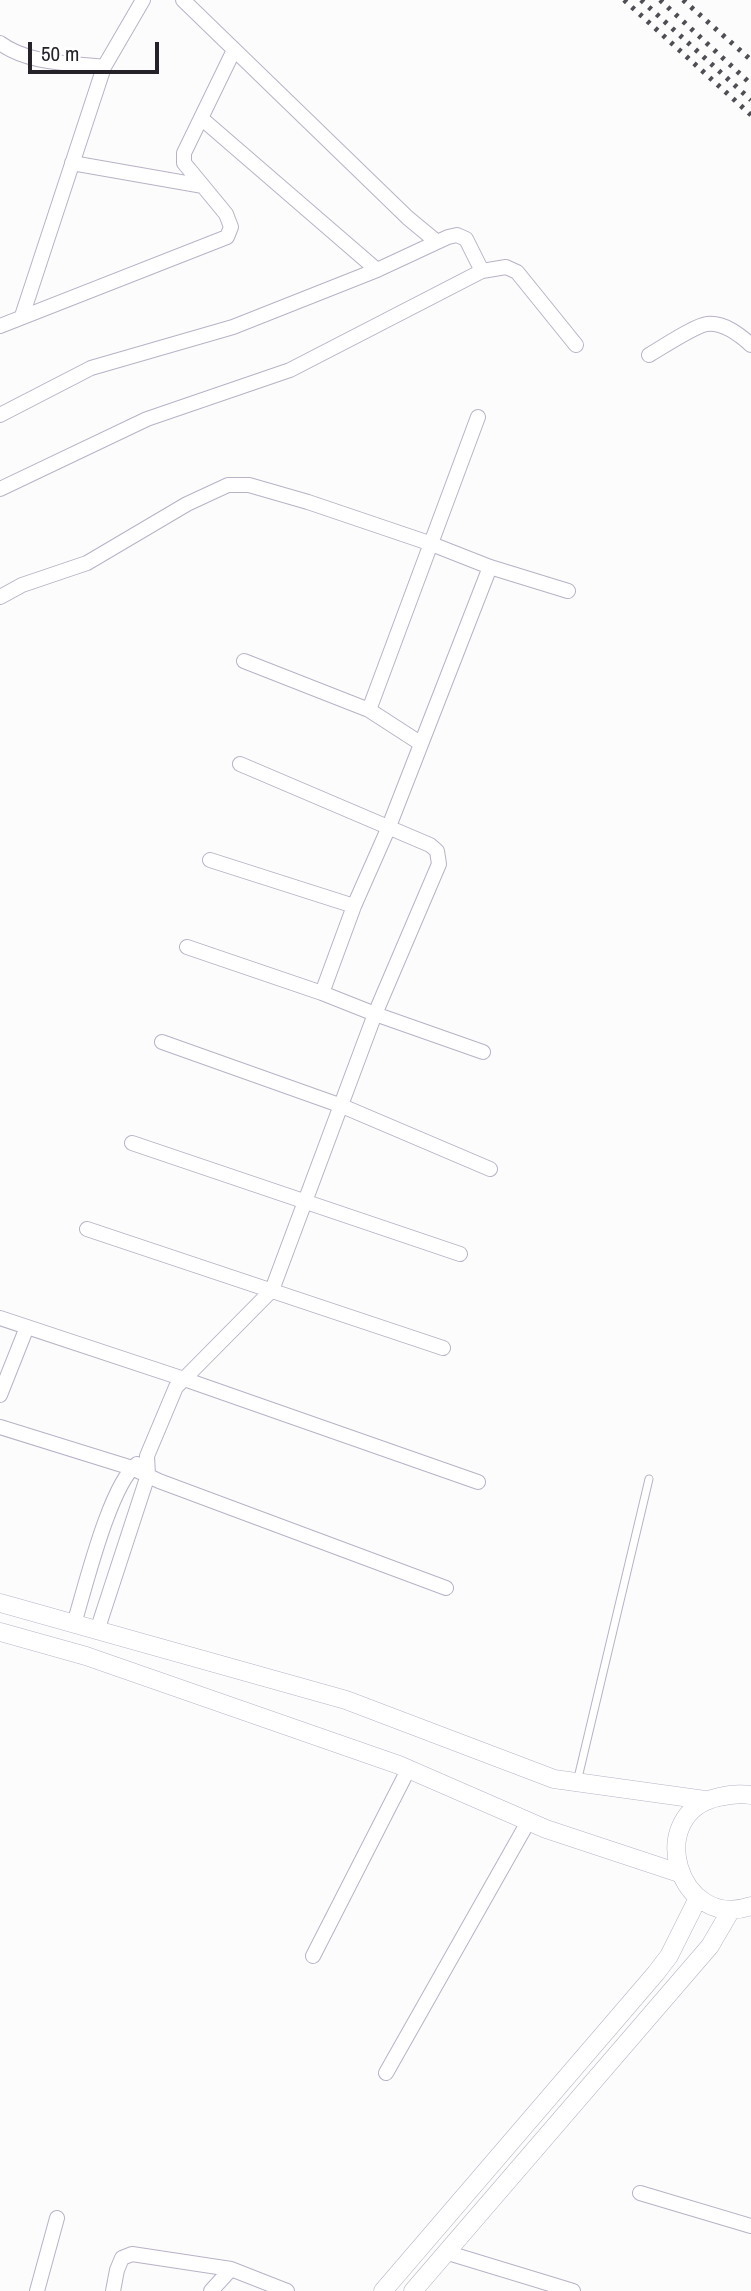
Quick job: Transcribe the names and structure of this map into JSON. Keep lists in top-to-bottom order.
{
  "scale_bar": "50 m"
}
